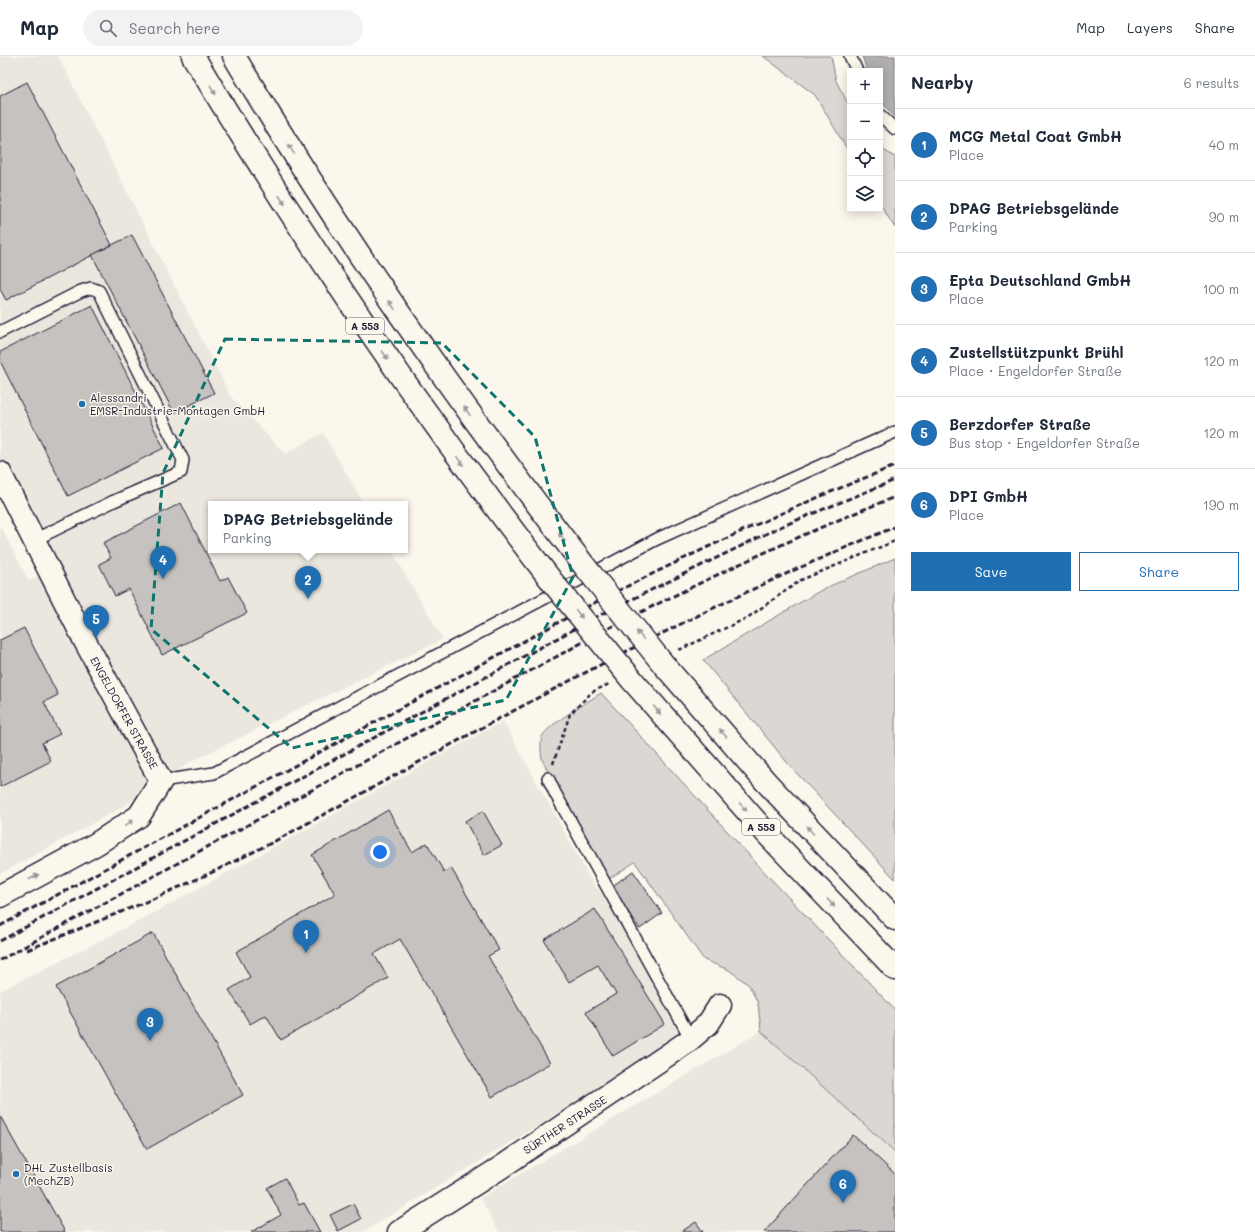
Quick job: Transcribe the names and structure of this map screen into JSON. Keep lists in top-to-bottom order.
{
  "streets": {
    "main road": ["A 553", "ENGELDORFER STRASSE", "SÜRTHER STRASSE"]
  },
  "places": ["Alessandri EMSR-Industrie-Montagen GmbH", "DHL Zustellbasis (MechZB)"],
  "page": {
    "header": "Map",
    "search": "Search here",
    "nav": ["Map", "Layers", "Share"],
    "heading": ["Nearby", "6 results"],
    "map_buttons": ["+", "−"],
    "list": [
      {
        "mark": "1",
        "name": "MCG Metal Coat GmbH",
        "note": "Place",
        "value": "40 m"
      },
      {
        "mark": "2",
        "name": "DPAG Betriebsgelände",
        "note": "Parking",
        "value": "90 m"
      },
      {
        "mark": "3",
        "name": "Epta Deutschland GmbH",
        "note": "Place",
        "value": "100 m"
      },
      {
        "mark": "4",
        "name": "Zustellstützpunkt Brühl",
        "note": "Place · Engeldorfer Straße",
        "value": "120 m"
      },
      {
        "mark": "5",
        "name": "Berzdorfer Straße",
        "note": "Bus stop · Engeldorfer Straße",
        "value": "120 m"
      },
      {
        "mark": "6",
        "name": "DPI GmbH",
        "note": "Place",
        "value": "190 m"
      }
    ],
    "popup": ["DPAG Betriebsgelände", "Parking"],
    "buttons": ["Save", "Share"],
    "pins": [
      "4",
      "2",
      "5",
      "1",
      "3",
      "6"
    ]
  }
}
